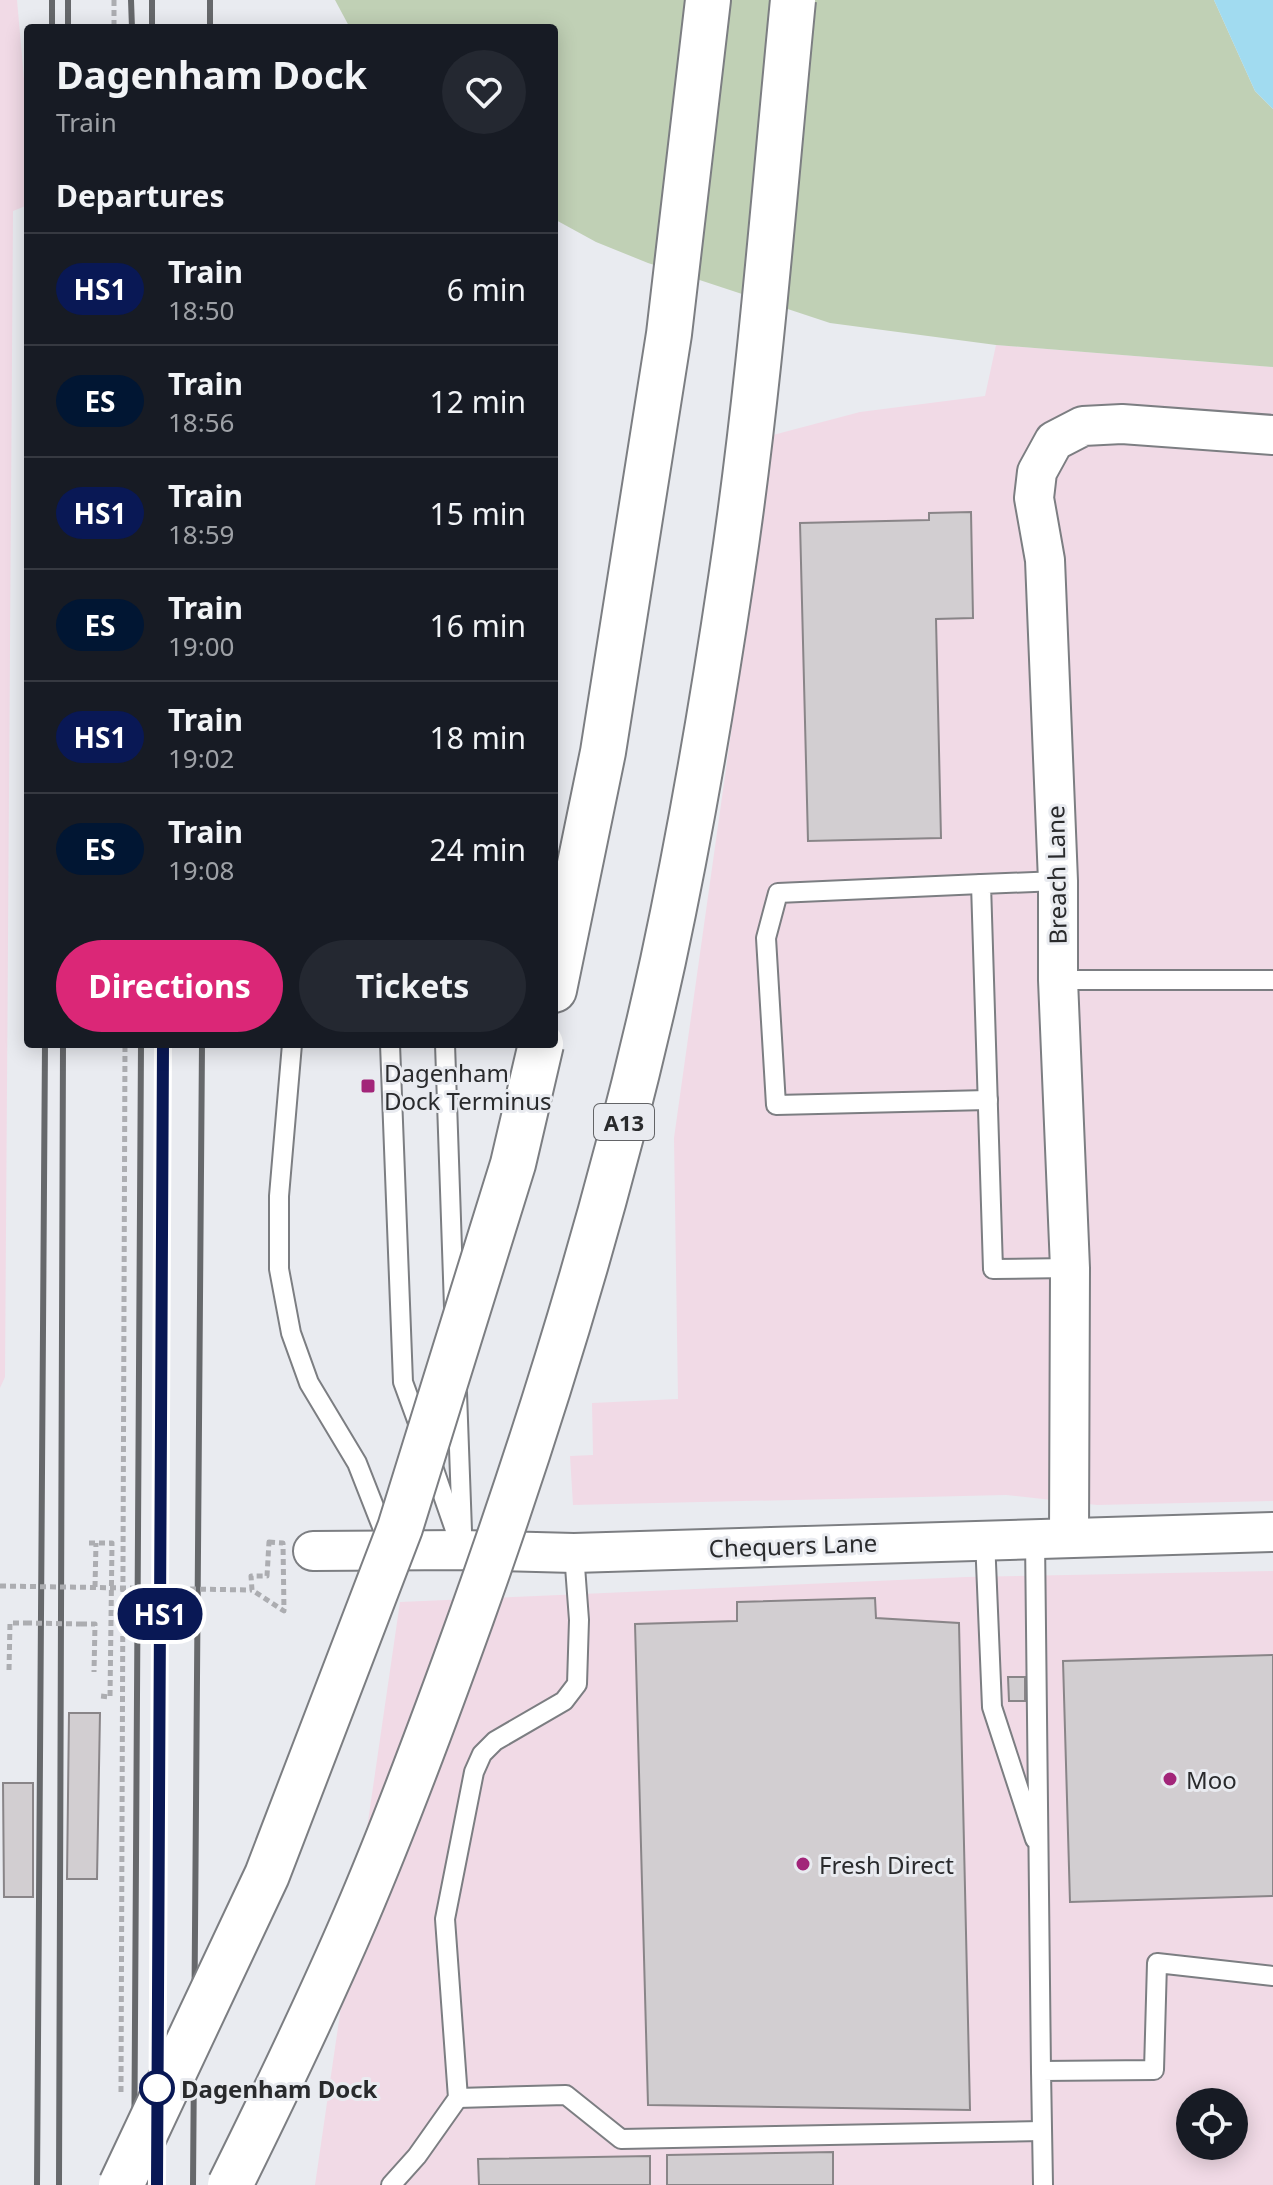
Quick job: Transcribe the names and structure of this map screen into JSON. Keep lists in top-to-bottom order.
{
  "streets": {
    "highway": ["A13"],
    "street": ["Breach Lane", "Chequers Lane"]
  },
  "crossings": [
    ["Breach Lane", "Chequers Lane"]
  ],
  "places": {
    "transit": ["Dagenham Dock Terminus"],
    "other": ["Moo", "Fresh Direct", "Dagenham Dock"]
  },
  "page": {
    "on_map": "HS1",
    "heading": [
      ["Dagenham Dock", "Train"],
      "Departures"
    ],
    "list": [
      {
        "mark": "HS1",
        "name": "Train",
        "note": "18:50",
        "value": "6 min"
      },
      {
        "mark": "ES",
        "name": "Train",
        "note": "18:56",
        "value": "12 min"
      },
      {
        "mark": "HS1",
        "name": "Train",
        "note": "18:59",
        "value": "15 min"
      },
      {
        "mark": "ES",
        "name": "Train",
        "note": "19:00",
        "value": "16 min"
      },
      {
        "mark": "HS1",
        "name": "Train",
        "note": "19:02",
        "value": "18 min"
      },
      {
        "mark": "ES",
        "name": "Train",
        "note": "19:08",
        "value": "24 min"
      }
    ],
    "buttons": ["Directions", "Tickets"]
  }
}
